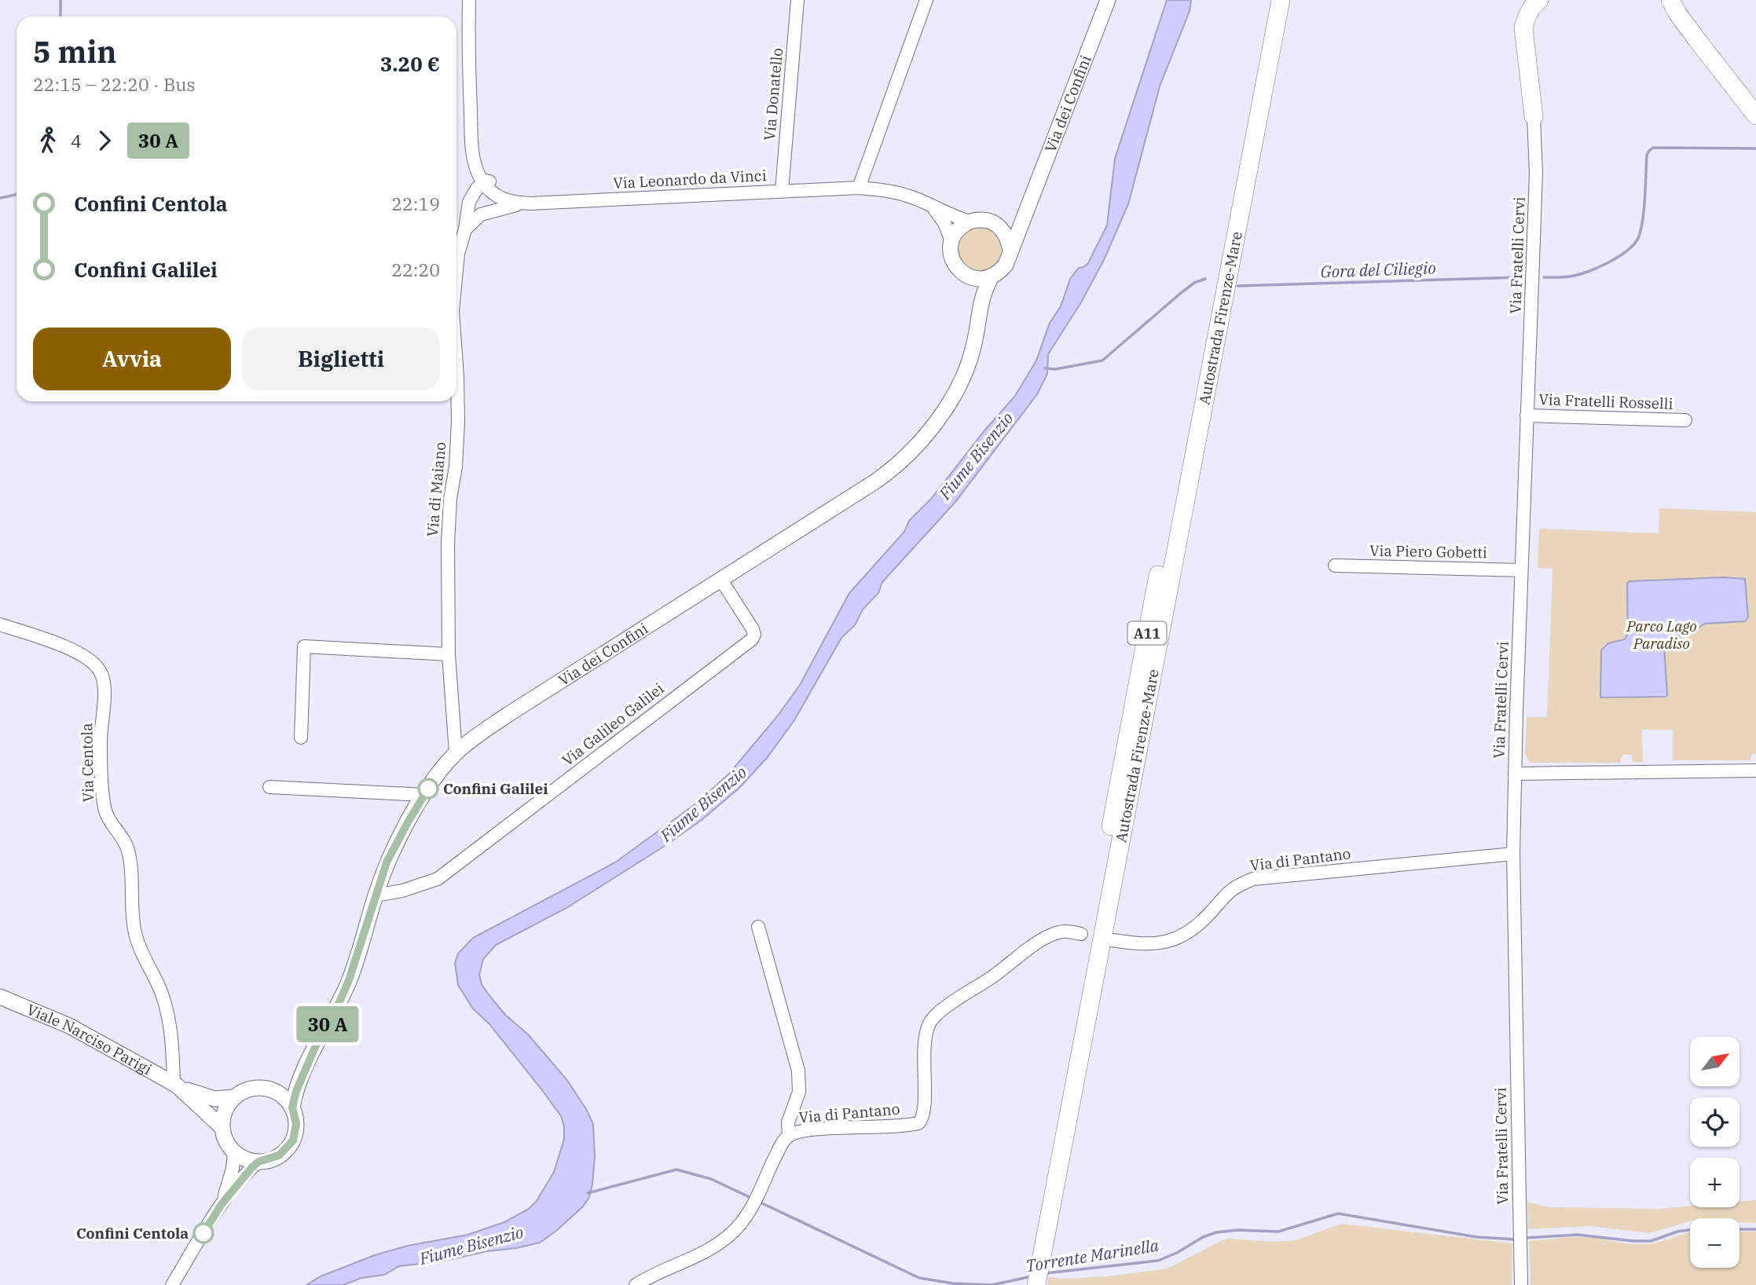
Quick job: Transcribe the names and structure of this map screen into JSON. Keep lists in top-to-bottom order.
{
  "streets": {
    "highway": ["Autostrada Firenze-Mare", "A11"],
    "main road": ["Via dei Confini", "Viale Narciso Parigi"],
    "street": [
      "Via Donatello",
      "Via Leonardo da Vinci",
      "Via Fratelli Cervi",
      "Via Fratelli Rosselli",
      "Via di Maiano",
      "Via Piero Gobetti",
      "Via Galileo Galilei",
      "Via Centola",
      "Via di Pantano"
    ]
  },
  "crossings": [
    ["Via Donatello", "Via Leonardo da Vinci"],
    ["Via dei Confini", "Via Leonardo da Vinci"],
    ["Via dei Confini", "Via di Maiano"],
    ["Via dei Confini", "Via Galileo Galilei"],
    ["Via dei Confini", "Viale Narciso Parigi"],
    ["Via Fratelli Cervi", "Via Fratelli Rosselli"],
    ["Via Fratelli Cervi", "Via Piero Gobetti"],
    ["Via Fratelli Cervi", "Via di Pantano"],
    ["Via Centola", "Viale Narciso Parigi"]
  ],
  "water": ["Gora del Ciliegio", "Fiume Bisenzio", "Torrente Marinella"],
  "parks": ["Parco Lago Paradiso"],
  "places": ["Confini Galilei", "Confini Centola"],
  "north": "top right",
  "page": {
    "on_map": "30 A",
    "heading": ["5 min", "22:15 – 22:20 · Bus", "3.20 €"],
    "legs": ["4", "30 A"],
    "list": [
      {
        "name": "Confini Centola",
        "value": "22:19"
      },
      {
        "name": "Confini Galilei",
        "value": "22:20"
      }
    ],
    "buttons": ["Avvia", "Biglietti"],
    "map_buttons": ["+", "−"]
  }
}
